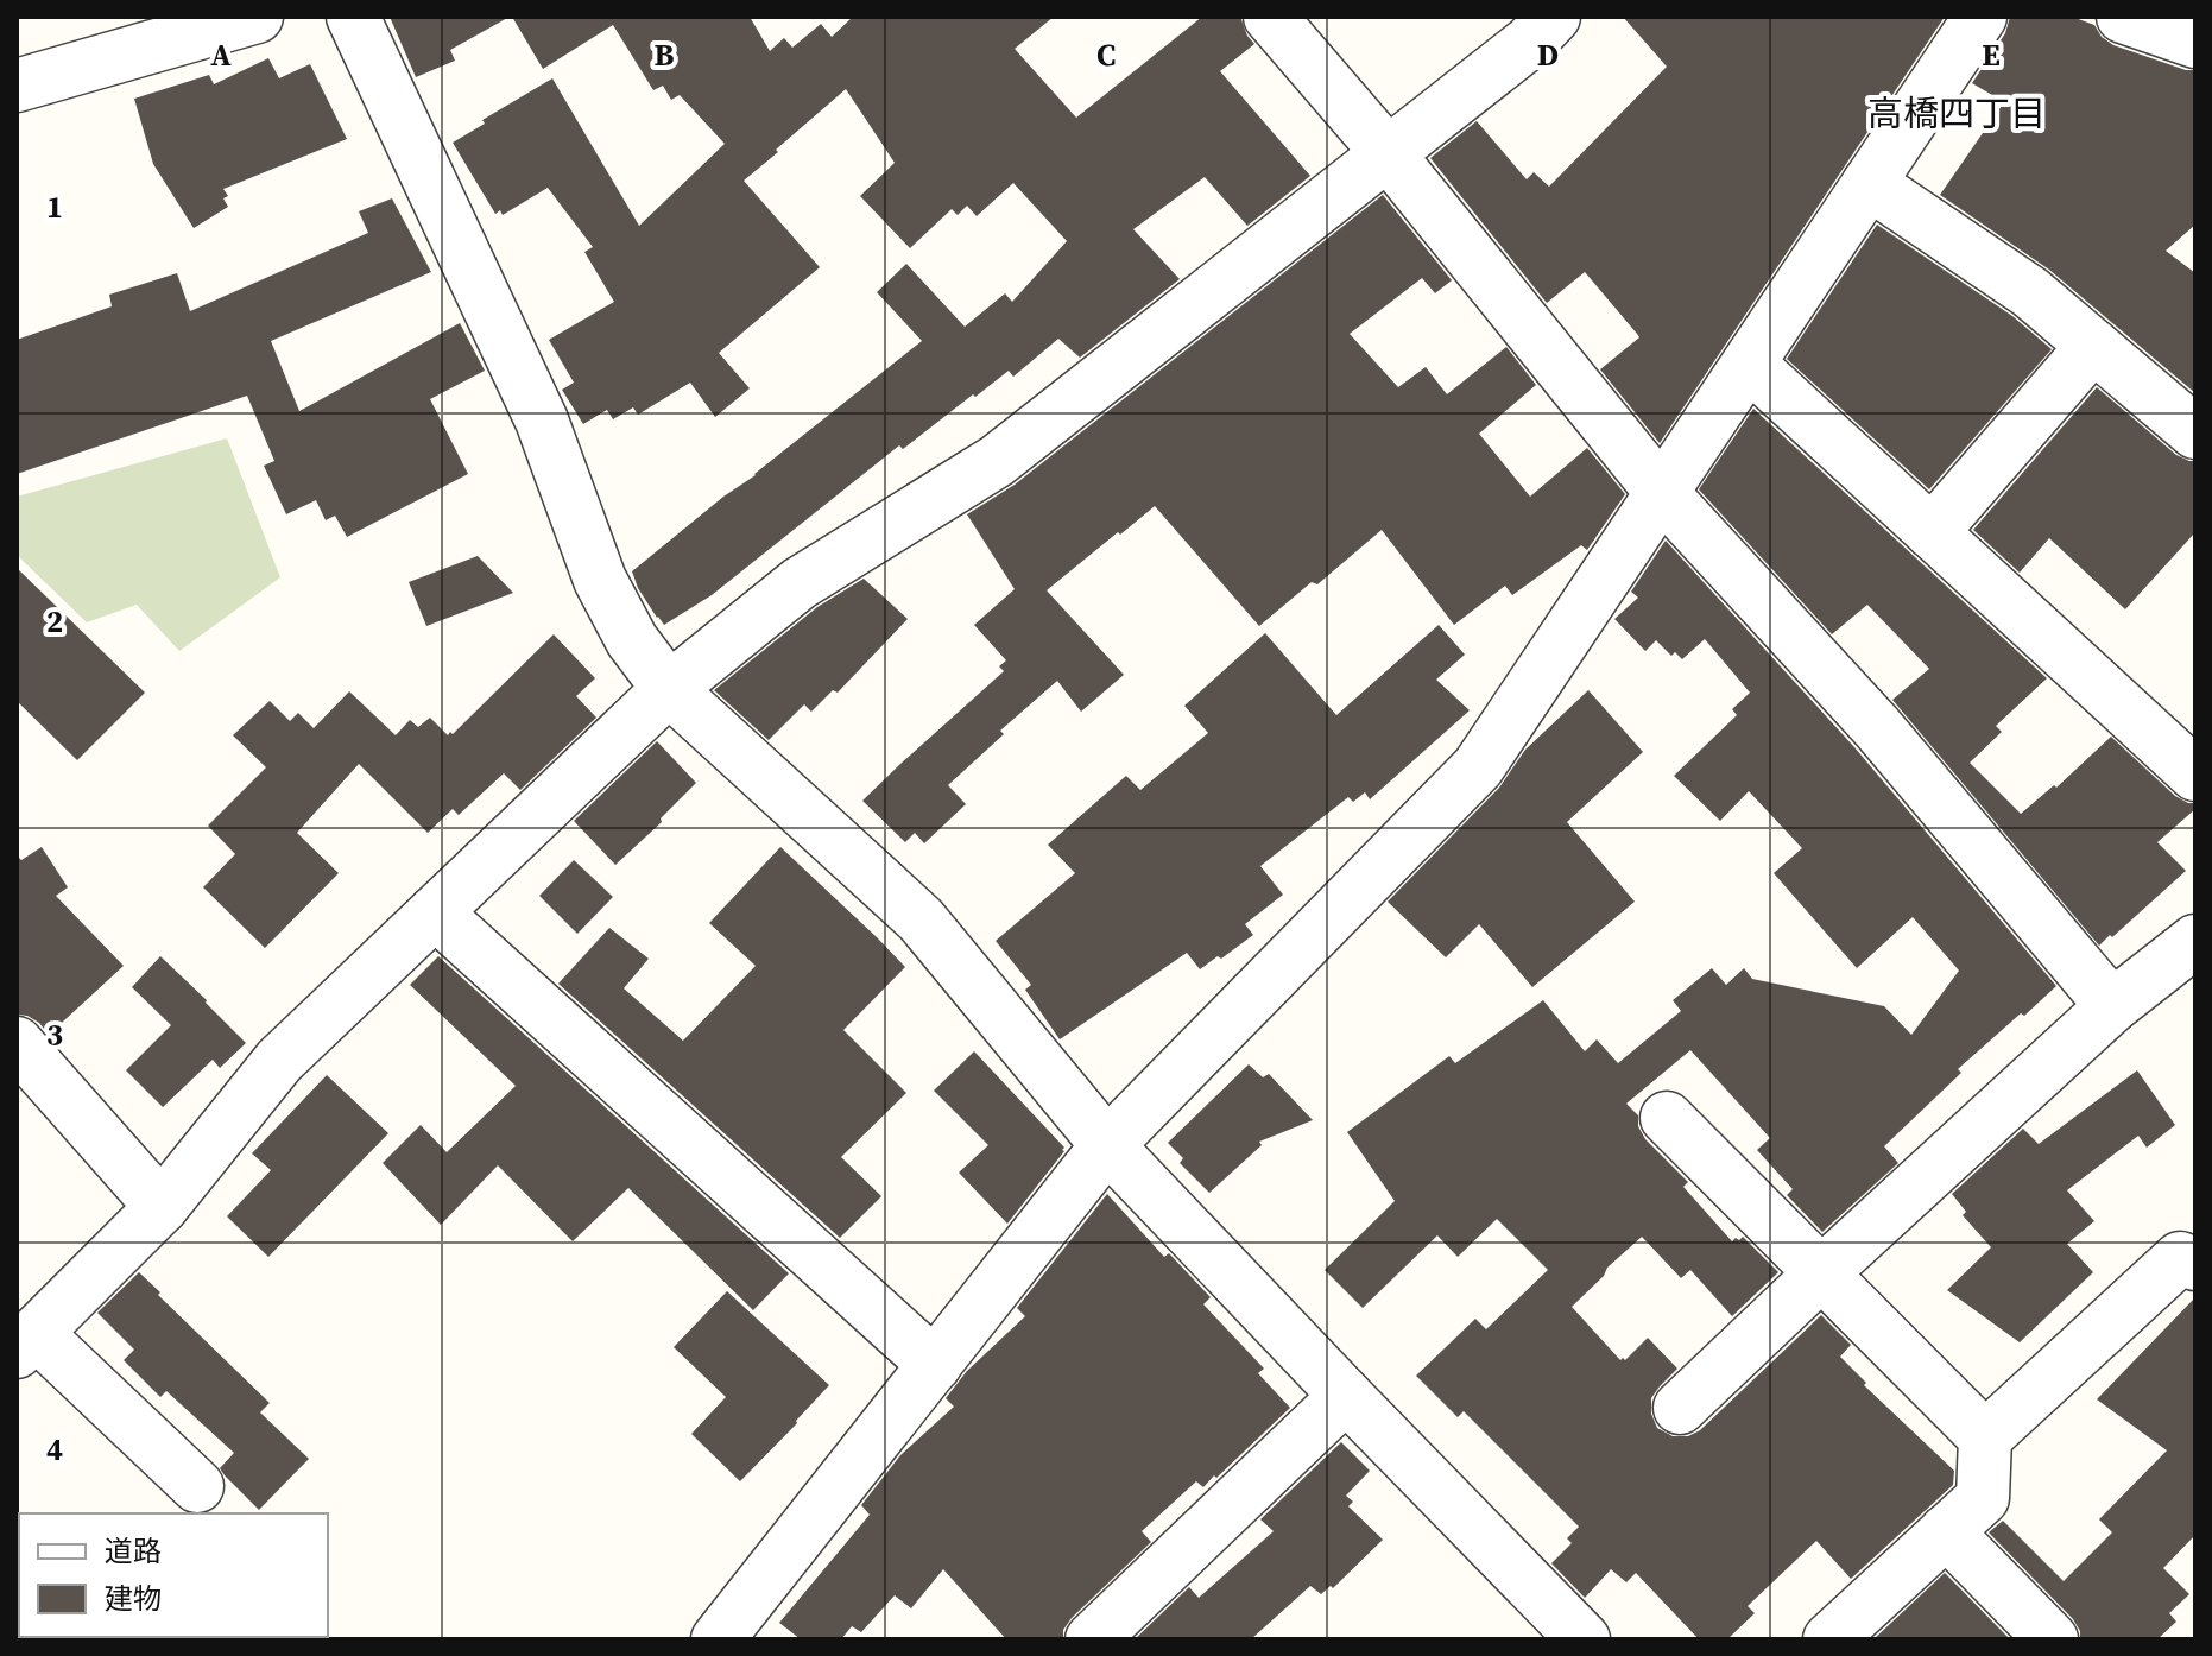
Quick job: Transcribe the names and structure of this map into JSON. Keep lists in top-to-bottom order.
{
  "districts": ["高橋四丁目"],
  "legend": ["道路", "建物"],
  "grid": {
    "columns": [
      "A",
      "B",
      "C",
      "D",
      "E"
    ],
    "rows": [
      "1",
      "2",
      "3",
      "4"
    ]
  }
}
